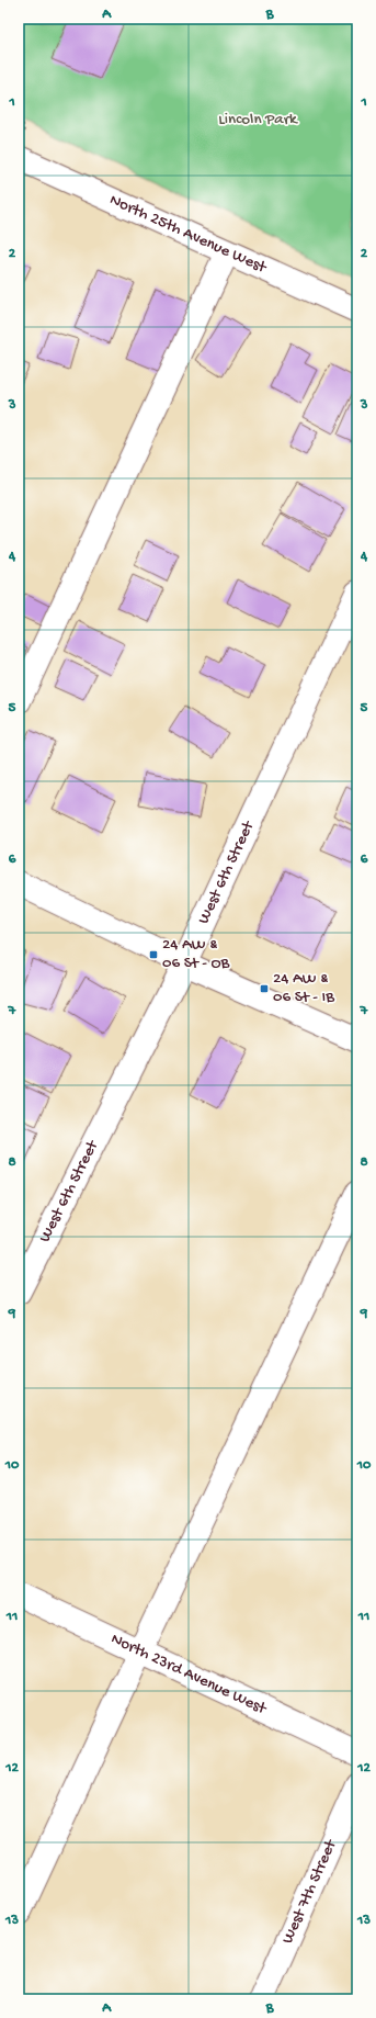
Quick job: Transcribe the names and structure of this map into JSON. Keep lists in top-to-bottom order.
{
  "streets": {
    "street": [
      "North 25th Avenue West",
      "West 6th Street",
      "North 23rd Avenue West",
      "West 7th Street"
    ]
  },
  "parks": ["Lincoln Park"],
  "places": {
    "transit": ["24 AW & 06 St - OB", "24 AW & 06 St - IB"]
  },
  "grid": {
    "columns": ["A", "B"],
    "rows": [
      "1",
      "2",
      "3",
      "4",
      "5",
      "6",
      "7",
      "8",
      "9",
      "10",
      "11",
      "12",
      "13"
    ]
  }
}
